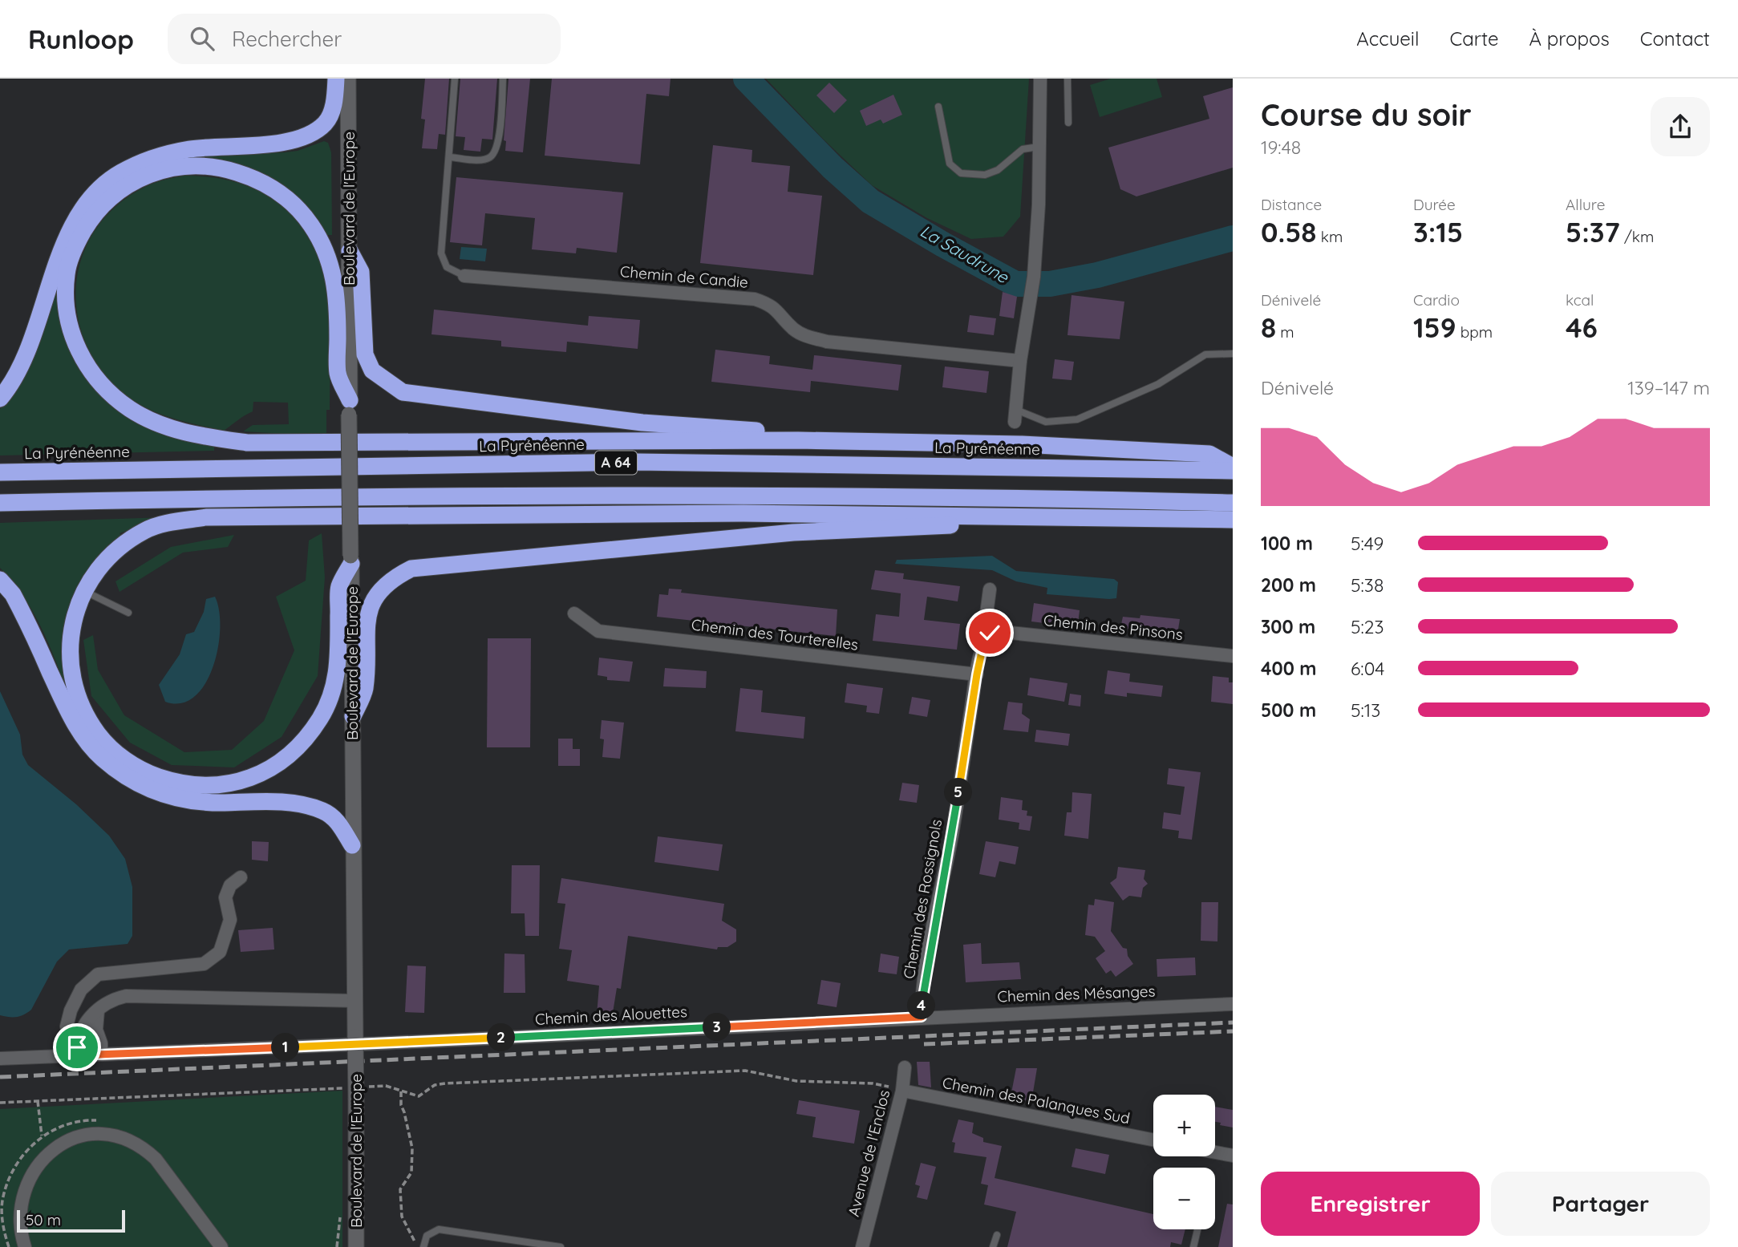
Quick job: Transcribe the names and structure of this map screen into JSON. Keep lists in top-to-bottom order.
{
  "streets": {
    "highway": ["La Pyrénéenne", "A 64"],
    "street": [
      "Boulevard de l'Europe",
      "Chemin de Candie",
      "Chemin des Pinsons",
      "Chemin des Tourterelles",
      "Chemin des Rossignols",
      "Chemin des Mésanges",
      "Chemin des Alouettes",
      "Chemin des Palanques Sud",
      "Avenue de l'Enclos"
    ]
  },
  "crossings": [
    ["Chemin des Pinsons", "Chemin des Rossignols"],
    ["Chemin des Tourterelles", "Chemin des Rossignols"],
    ["Chemin des Rossignols", "Chemin des Mésanges"],
    ["Chemin des Rossignols", "Chemin des Alouettes"],
    ["Chemin des Mésanges", "Chemin des Alouettes"],
    ["Chemin des Palanques Sud", "Avenue de l'Enclos"]
  ],
  "water": ["La Saudrune"],
  "scale_bar": "50 m",
  "page": {
    "header": "Runloop",
    "search": "Rechercher",
    "nav": [
      "Accueil",
      "Carte",
      "À propos",
      "Contact"
    ],
    "heading": ["Course du soir", "19:48"],
    "stats": [
      ["Distance", "0.58 km"],
      ["Durée", "3:15"],
      ["Allure", "5:37 /km"],
      ["Dénivelé", "8 m"],
      ["Cardio", "159 bpm"],
      ["kcal", "46"]
    ],
    "chart": ["Dénivelé", "139–147 m"],
    "list": [
      {
        "name": "100 m",
        "note": "5:49"
      },
      {
        "name": "200 m",
        "note": "5:38"
      },
      {
        "name": "300 m",
        "note": "5:23"
      },
      {
        "name": "400 m",
        "note": "6:04"
      },
      {
        "name": "500 m",
        "note": "5:13"
      }
    ],
    "pins": [
      "5",
      "4",
      "3",
      "2",
      "1"
    ],
    "map_buttons": ["+", "−"],
    "buttons": ["Enregistrer", "Partager"],
    "scale": "50 m"
  }
}
